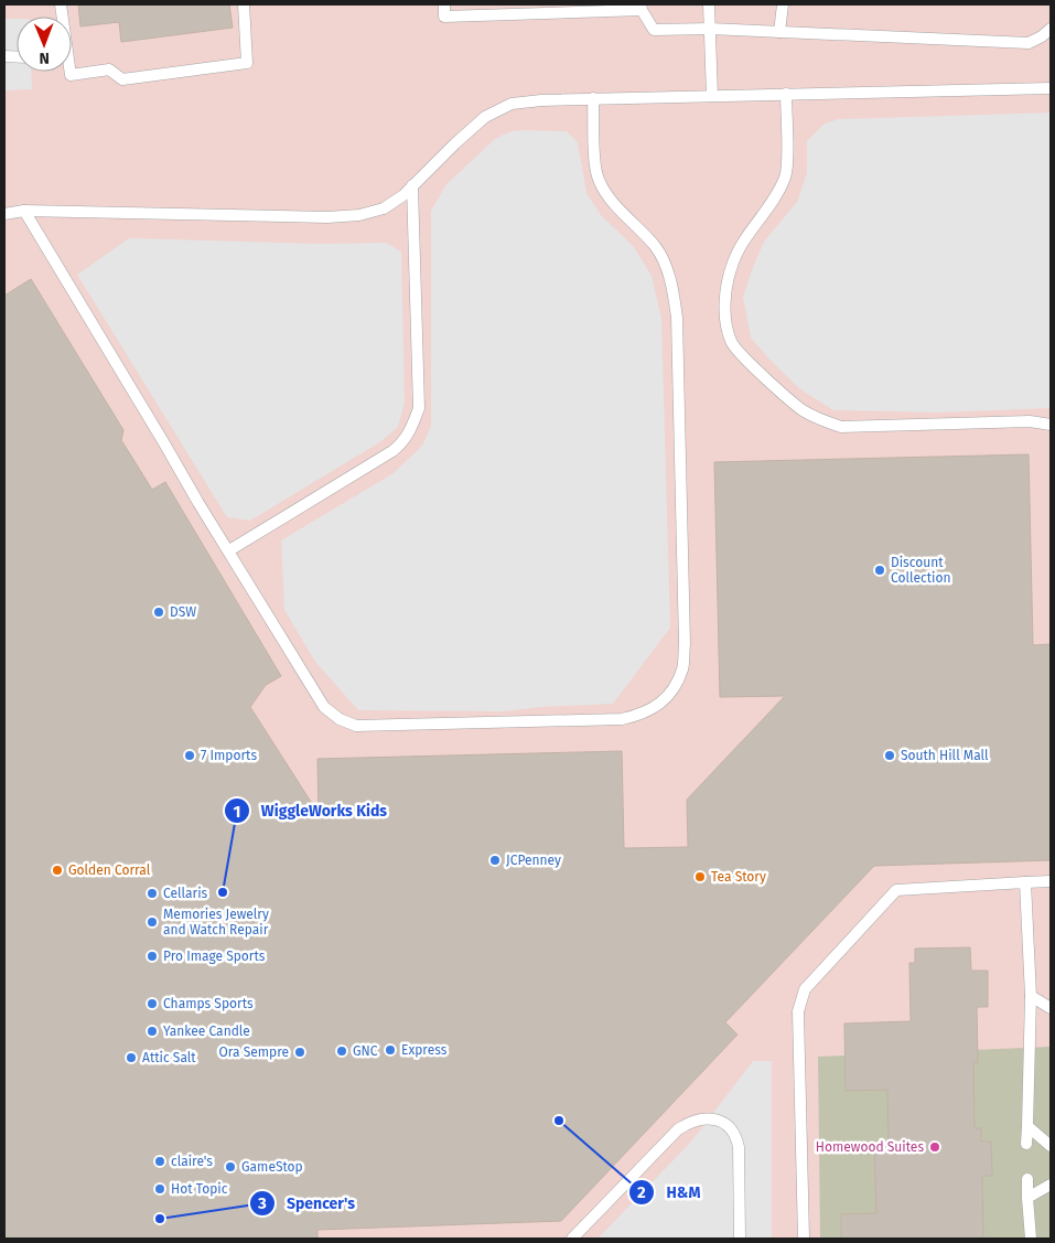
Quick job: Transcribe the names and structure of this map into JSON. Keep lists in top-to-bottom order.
{
  "places": [
    "Discount Collection",
    "DSW",
    "7 Imports",
    "South Hill Mall",
    "JCPenney",
    "Golden Corral",
    "Tea Story",
    "WiggleWorks Kids",
    "Cellaris",
    "Memories Jewelry and Watch Repair",
    "Pro Image Sports",
    "Champs Sports",
    "Yankee Candle",
    "Express",
    "GNC",
    "Ora Sempre",
    "Attic Salt",
    "H&M",
    "Homewood Suites",
    "claire's",
    "GameStop",
    "Hot Topic",
    "Spencer's"
  ],
  "north": "bottom"
}
